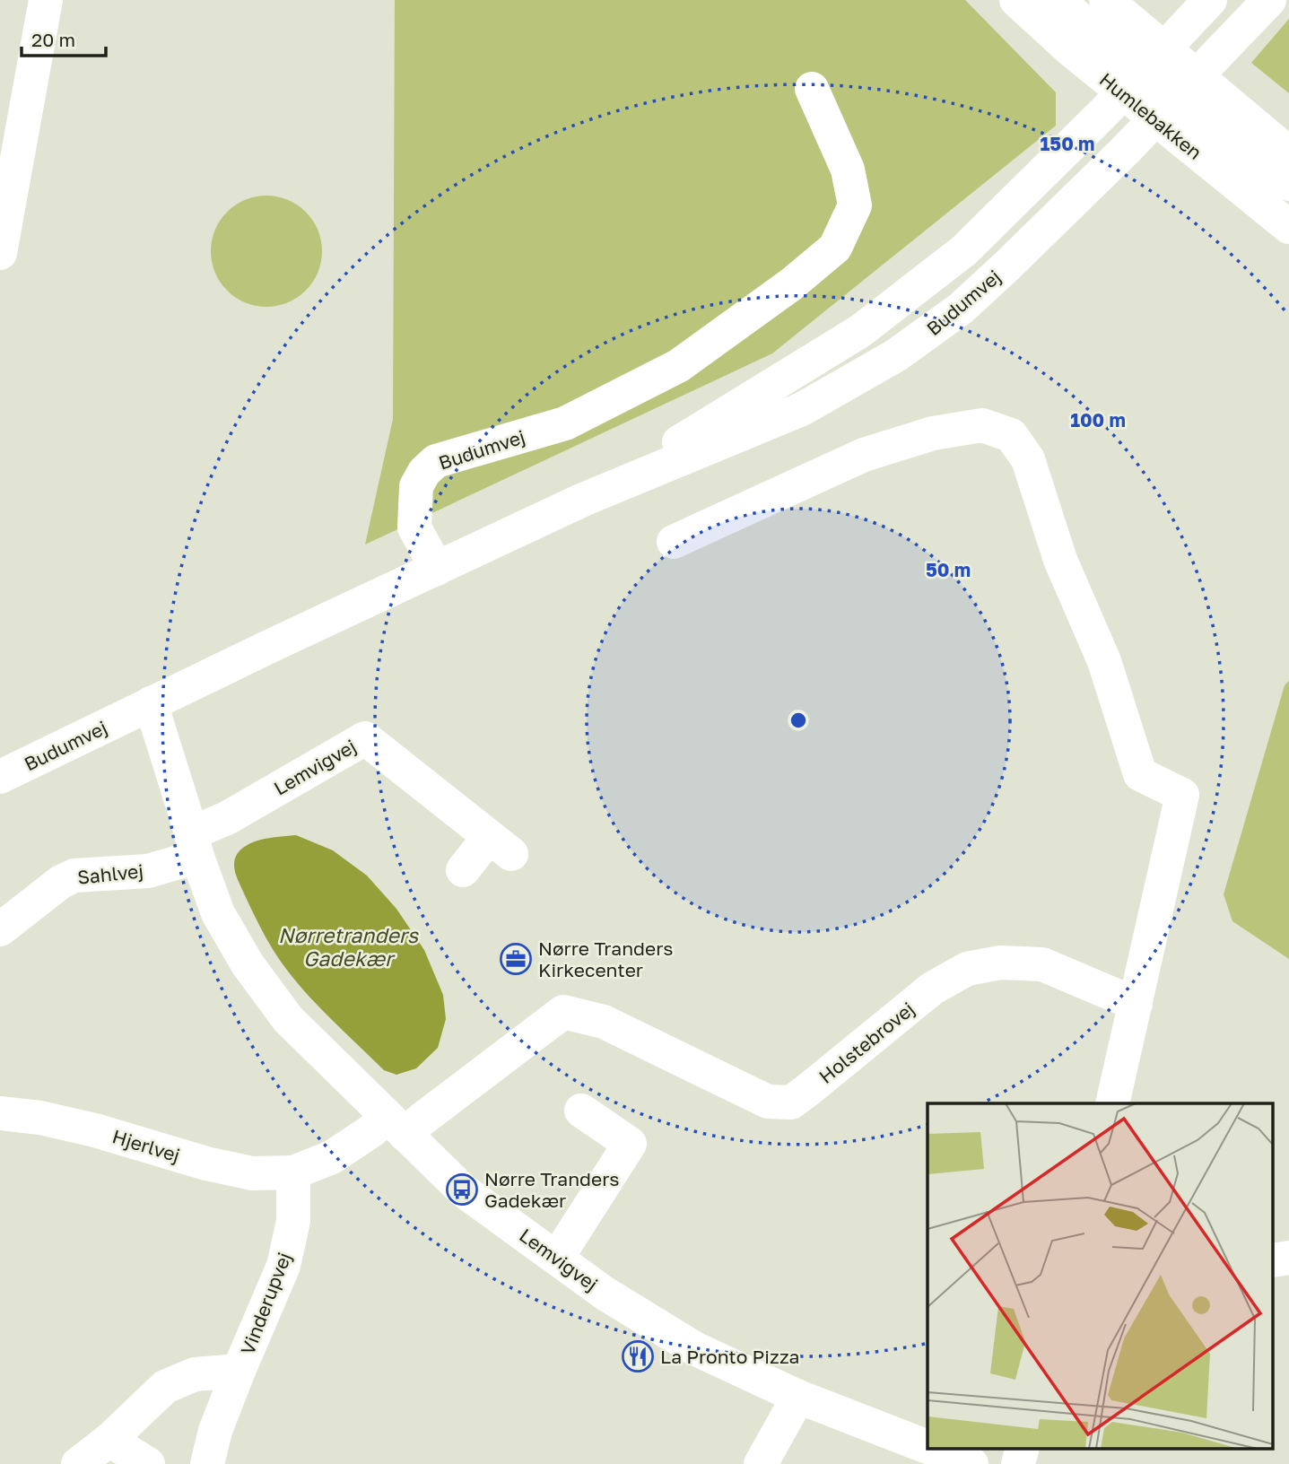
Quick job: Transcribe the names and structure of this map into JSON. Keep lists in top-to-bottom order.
{
  "streets": {
    "street": [
      "Humlebakken",
      "Budumvej",
      "Lemvigvej",
      "Sahlvej",
      "Holstebrovej",
      "Hjerlvej",
      "Vinderupvej"
    ]
  },
  "crossings": [
    ["Humlebakken", "Budumvej"],
    ["Budumvej", "Lemvigvej"],
    ["Lemvigvej", "Sahlvej"],
    ["Lemvigvej", "Holstebrovej"],
    ["Hjerlvej", "Vinderupvej"]
  ],
  "water": ["Nørretranders Gadekær"],
  "places": {
    "office": ["Nørre Tranders Kirkecenter"],
    "bus stop": ["Nørre Tranders Gadekær"],
    "restaurant": ["La Pronto Pizza"]
  },
  "scale_bar": "20 m",
  "rings": ["150 m", "100 m", "50 m"]
}
